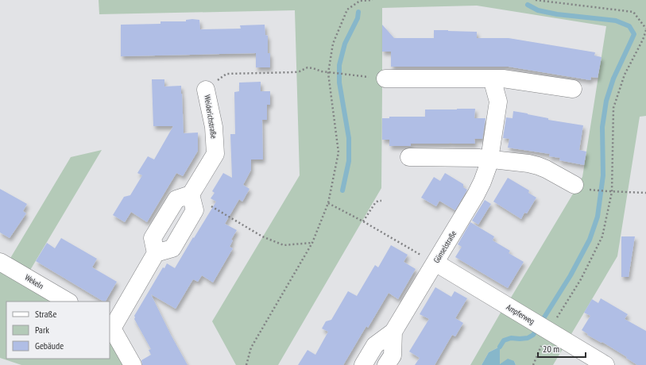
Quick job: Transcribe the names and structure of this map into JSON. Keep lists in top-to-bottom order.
{
  "streets": {
    "street": [
      "Weiderichstraße",
      "Günselstraße",
      "Wekeln",
      "Ampferweg"
    ]
  },
  "crossings": [
    ["Günselstraße", "Ampferweg"]
  ],
  "legend": ["Straße", "Park", "Gebäude"],
  "scale_bar": "20 m"
}
